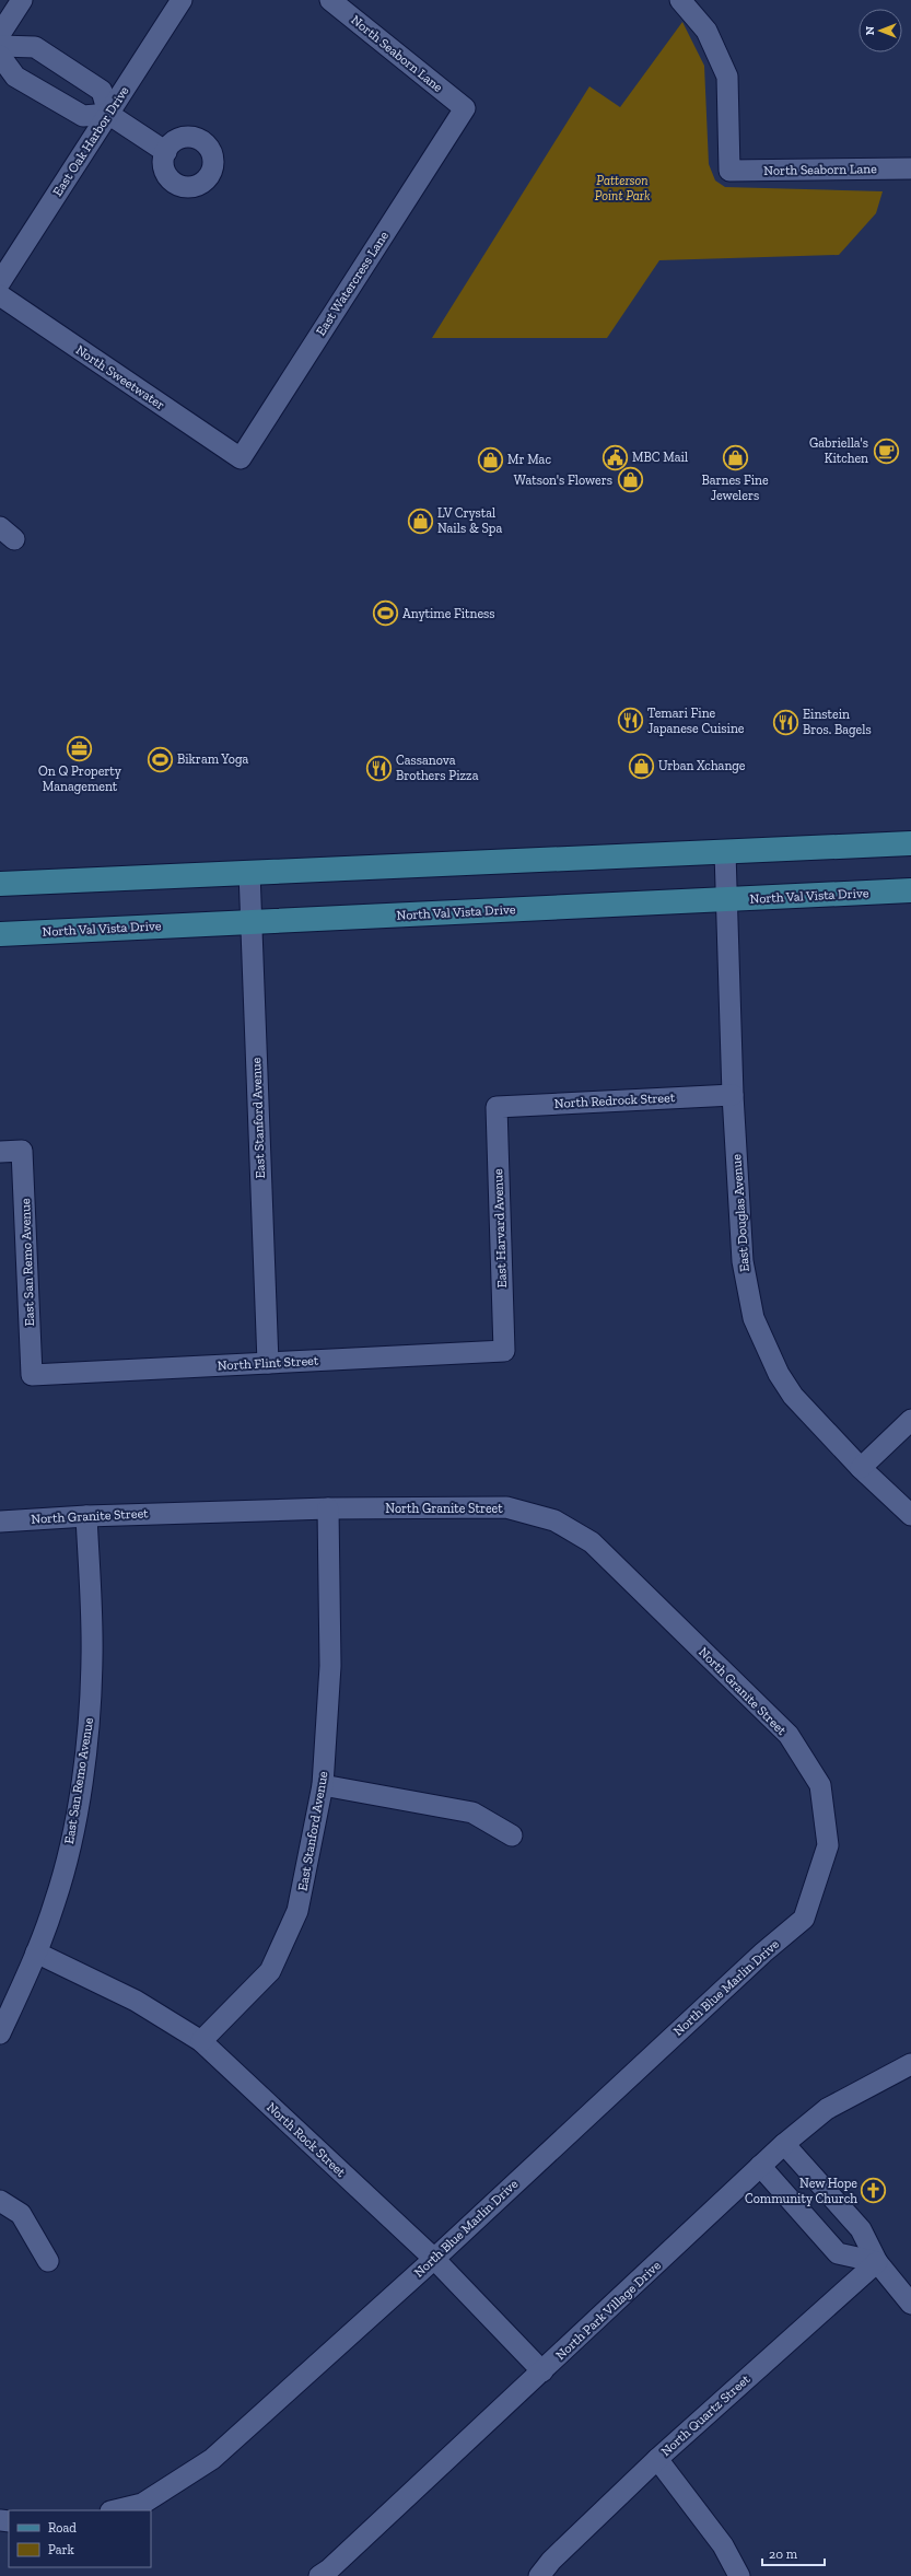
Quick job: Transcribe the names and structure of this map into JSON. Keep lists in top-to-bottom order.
{
  "streets": {
    "main road": ["North Val Vista Drive"],
    "street": [
      "North Seaborn Lane",
      "East Oak Harbor Drive",
      "East Watercress Lane",
      "North Sweetwater",
      "North Redrock Street",
      "East Stanford Avenue",
      "East Douglas Avenue",
      "East Harvard Avenue",
      "East San Remo Avenue",
      "North Flint Street",
      "North Granite Street",
      "North Blue Marlin Drive",
      "North Rock Street",
      "North Park Village Drive",
      "North Quartz Street"
    ]
  },
  "crossings": [
    ["North Seaborn Lane", "East Watercress Lane"],
    ["East Watercress Lane", "North Sweetwater"],
    ["North Val Vista Drive", "East Stanford Avenue"],
    ["North Val Vista Drive", "East Douglas Avenue"],
    ["North Redrock Street", "East Douglas Avenue"],
    ["North Redrock Street", "East Harvard Avenue"],
    ["East Stanford Avenue", "North Flint Street"],
    ["East Stanford Avenue", "North Granite Street"],
    ["East Stanford Avenue", "North Rock Street"],
    ["East Harvard Avenue", "North Flint Street"],
    ["East San Remo Avenue", "North Flint Street"],
    ["East San Remo Avenue", "North Granite Street"],
    ["East San Remo Avenue", "North Rock Street"],
    ["North Granite Street", "North Blue Marlin Drive"],
    ["North Blue Marlin Drive", "North Rock Street"],
    ["North Rock Street", "North Park Village Drive"]
  ],
  "parks": ["Patterson Point Park"],
  "places": {
    "cafe": ["Gabriella's Kitchen"],
    "public building": ["MBC Mail"],
    "shop": [
      "Barnes Fine Jewelers",
      "Mr Mac",
      "Watson's Flowers",
      "LV Crystal Nails & Spa",
      "Urban Xchange"
    ],
    "sports": ["Anytime Fitness", "Bikram Yoga"],
    "restaurant": ["Temari Fine Japanese Cuisine", "Einstein Bros. Bagels", "Cassanova Brothers Pizza"],
    "office": ["On Q Property Management"],
    "church": ["New Hope Community Church"]
  },
  "legend": ["Road", "Park"],
  "scale_bar": "20 m",
  "north": "left"
}
